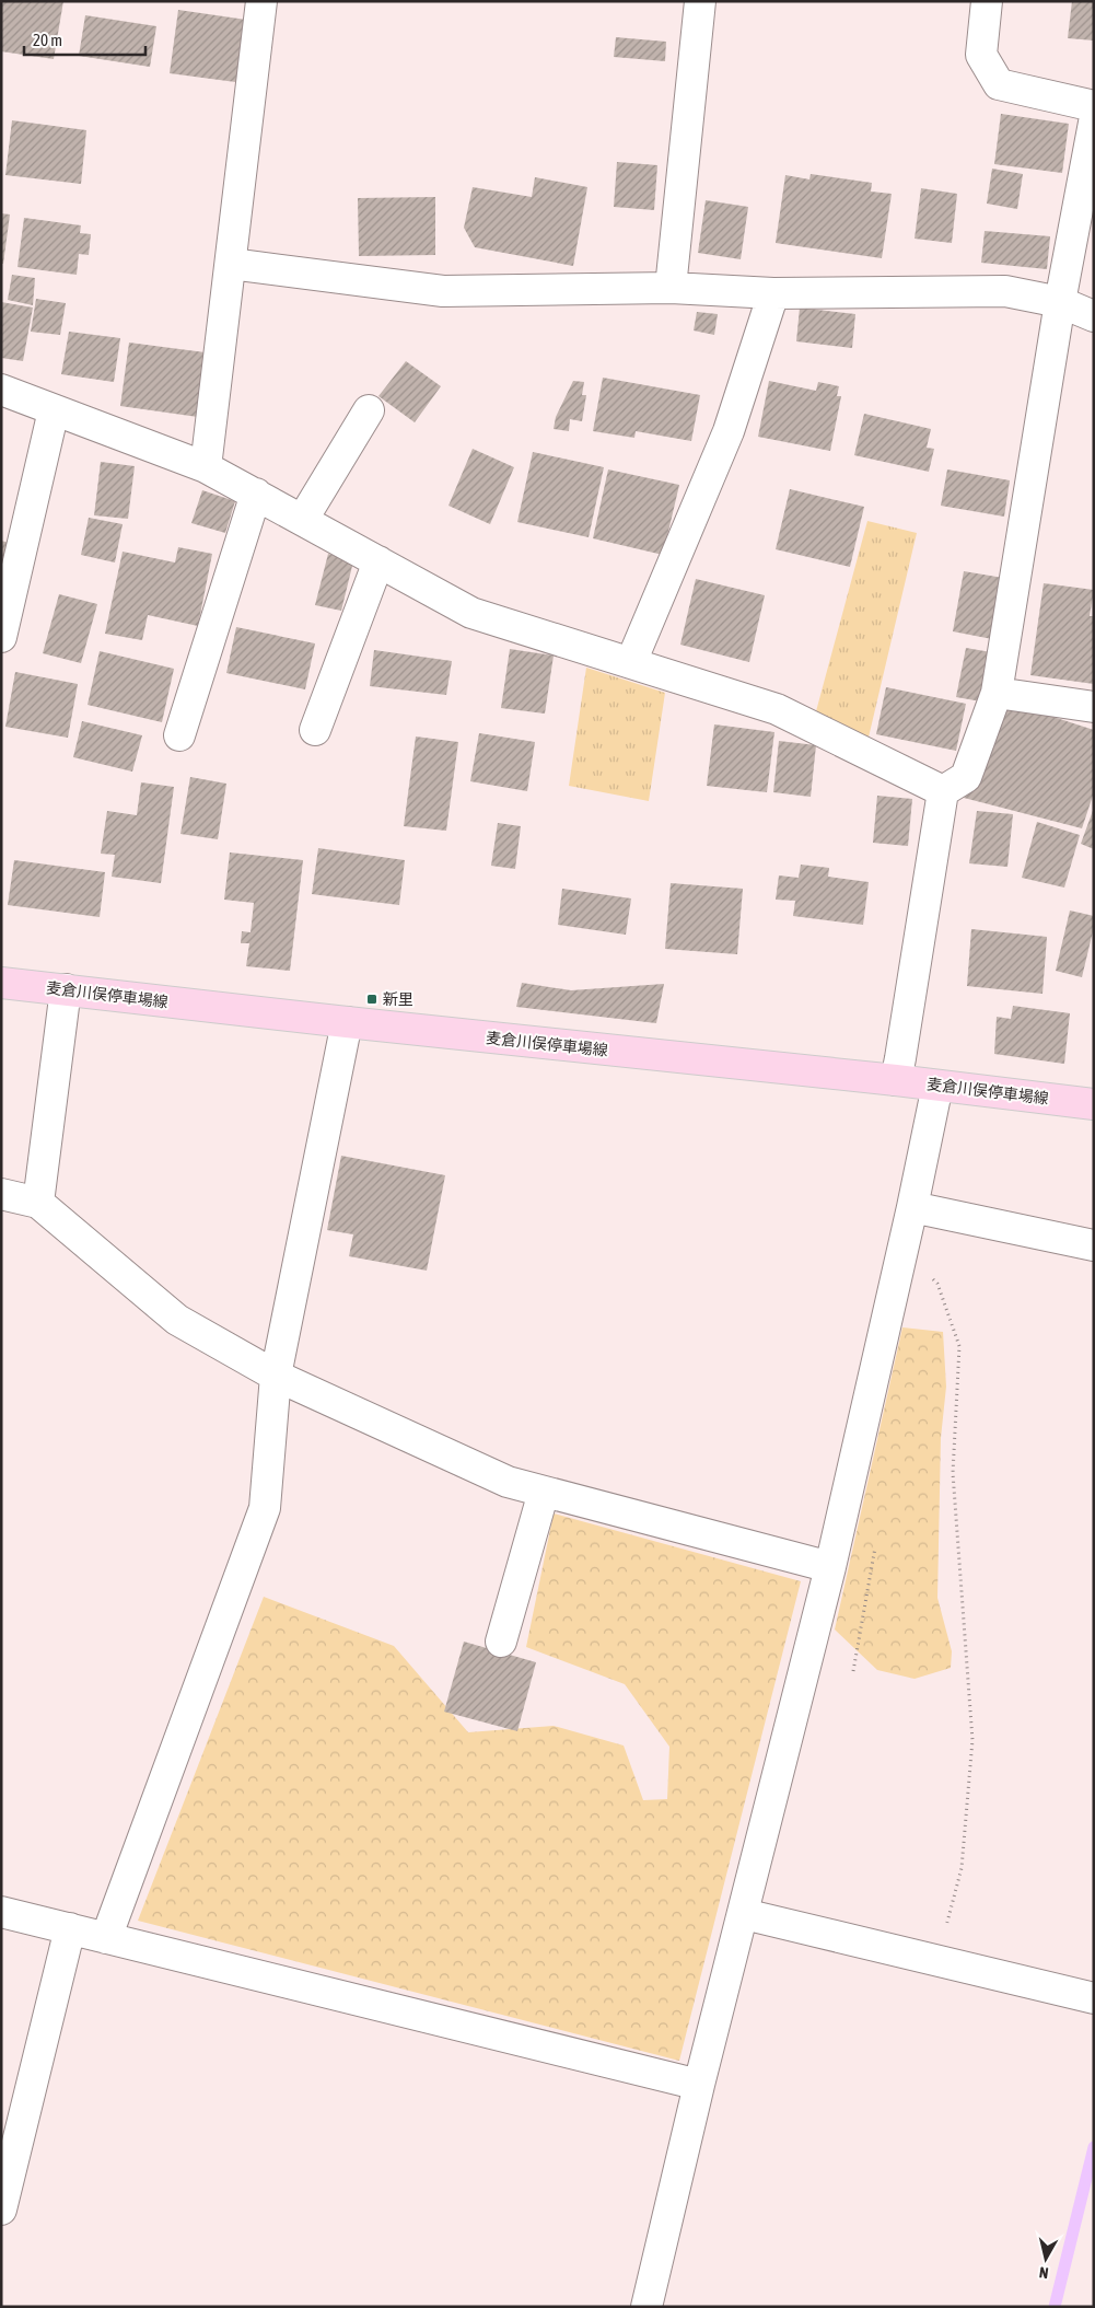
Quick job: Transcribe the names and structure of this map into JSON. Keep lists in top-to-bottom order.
{
  "streets": {
    "main road": ["麦倉川俣停車場線"]
  },
  "places": {
    "transit": ["新里"]
  },
  "scale_bar": "20 m",
  "north": "bottom"
}
